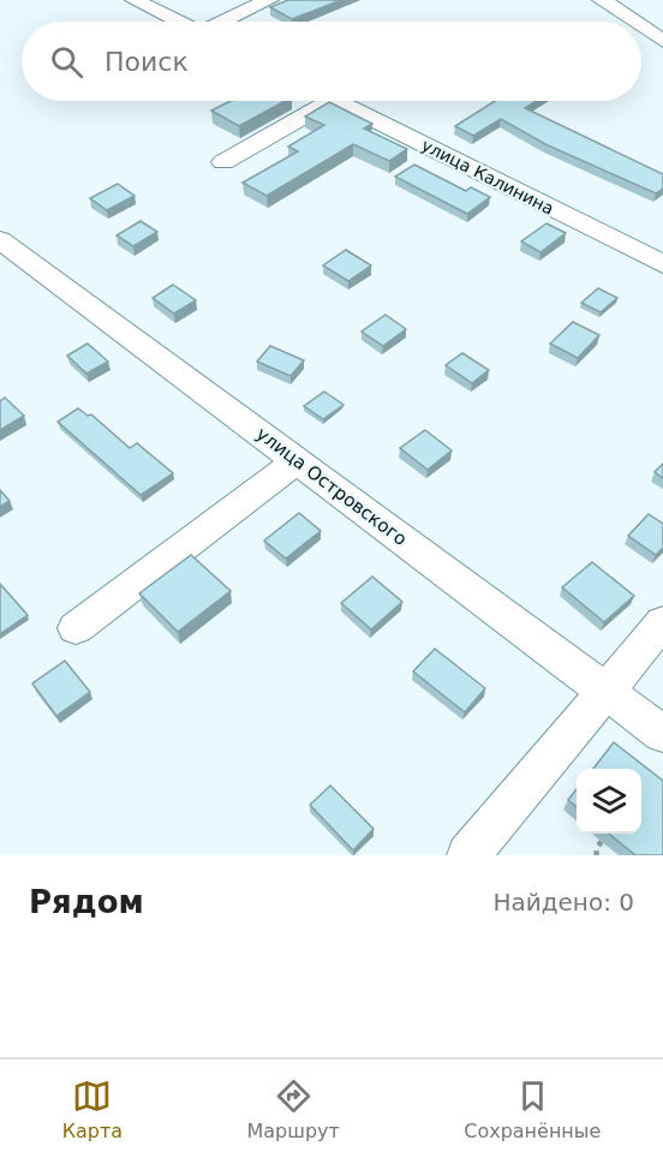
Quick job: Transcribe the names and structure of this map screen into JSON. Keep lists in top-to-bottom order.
{
  "streets": {
    "street": ["улица Калинина", "улица Островского"]
  },
  "page": {
    "search": "Поиск",
    "heading": ["Рядом", "Найдено: 0"],
    "nav": ["Карта", "Маршрут", "Сохранённые"]
  }
}
